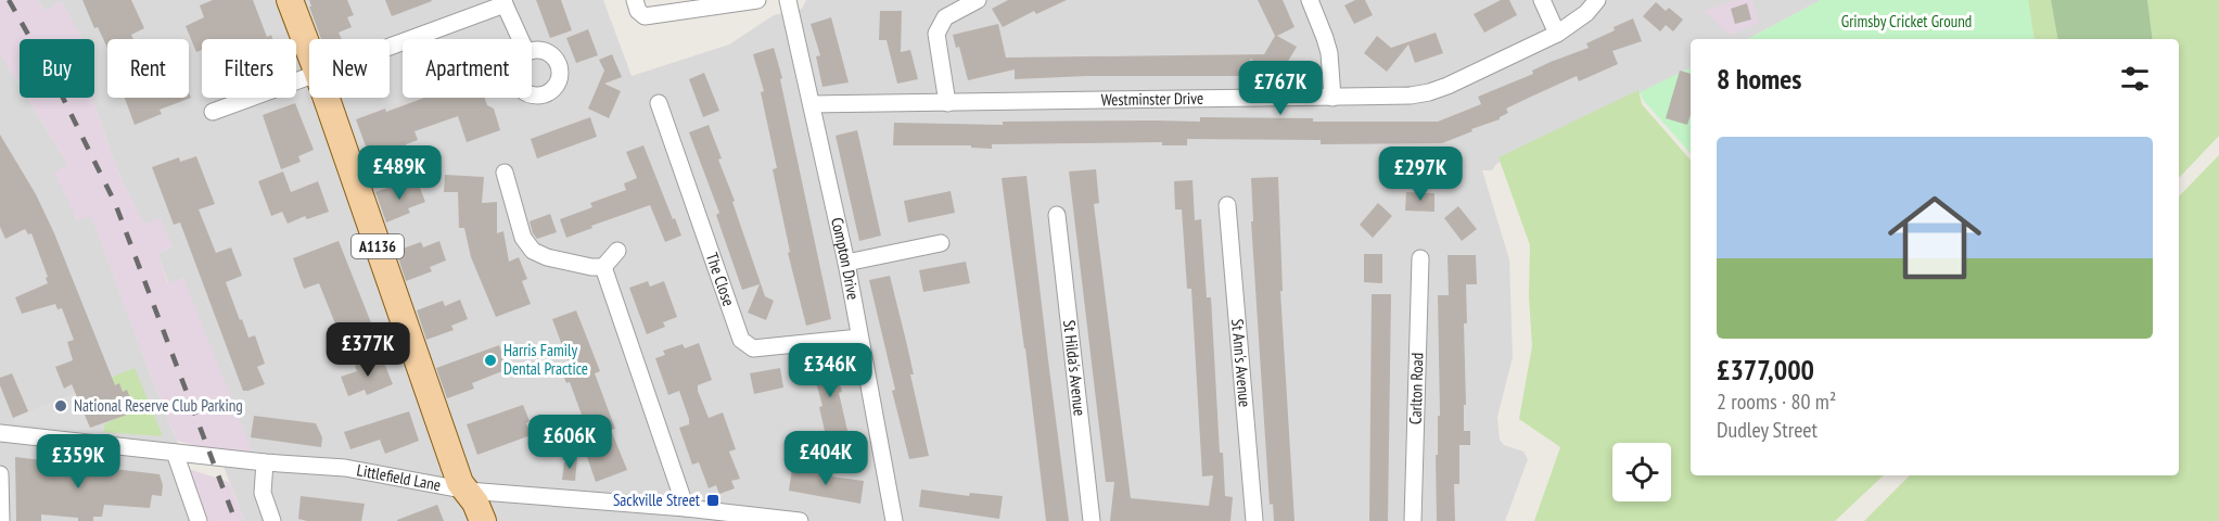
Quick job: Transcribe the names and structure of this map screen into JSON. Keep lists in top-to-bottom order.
{
  "streets": {
    "main road": ["A1136"],
    "street": [
      "Westminster Drive",
      "Compton Drive",
      "The Close",
      "St Ann's Avenue",
      "St Hilda's Avenue",
      "Carlton Road",
      "Littlefield Lane"
    ]
  },
  "crossings": [
    ["Westminster Drive", "Compton Drive"],
    ["A1136", "Littlefield Lane"],
    ["Compton Drive", "The Close"]
  ],
  "parks": ["Grimsby Cricket Ground"],
  "places": {
    "other": ["Harris Family Dental Practice", "National Reserve Club Parking"],
    "transit": ["Sackville Street"]
  },
  "page": {
    "chip": [
      "Buy",
      "Rent",
      "Filters",
      "New",
      "Apartment"
    ],
    "heading": "8 homes",
    "price": [
      "£767K",
      "£489K",
      "£297K",
      "£377K",
      "£346K",
      "£606K",
      "£404K",
      "£359K"
    ],
    "list": [
      {
        "name": "£377,000",
        "note": "2 rooms · 80 m² · Dudley Street"
      }
    ]
  }
}
